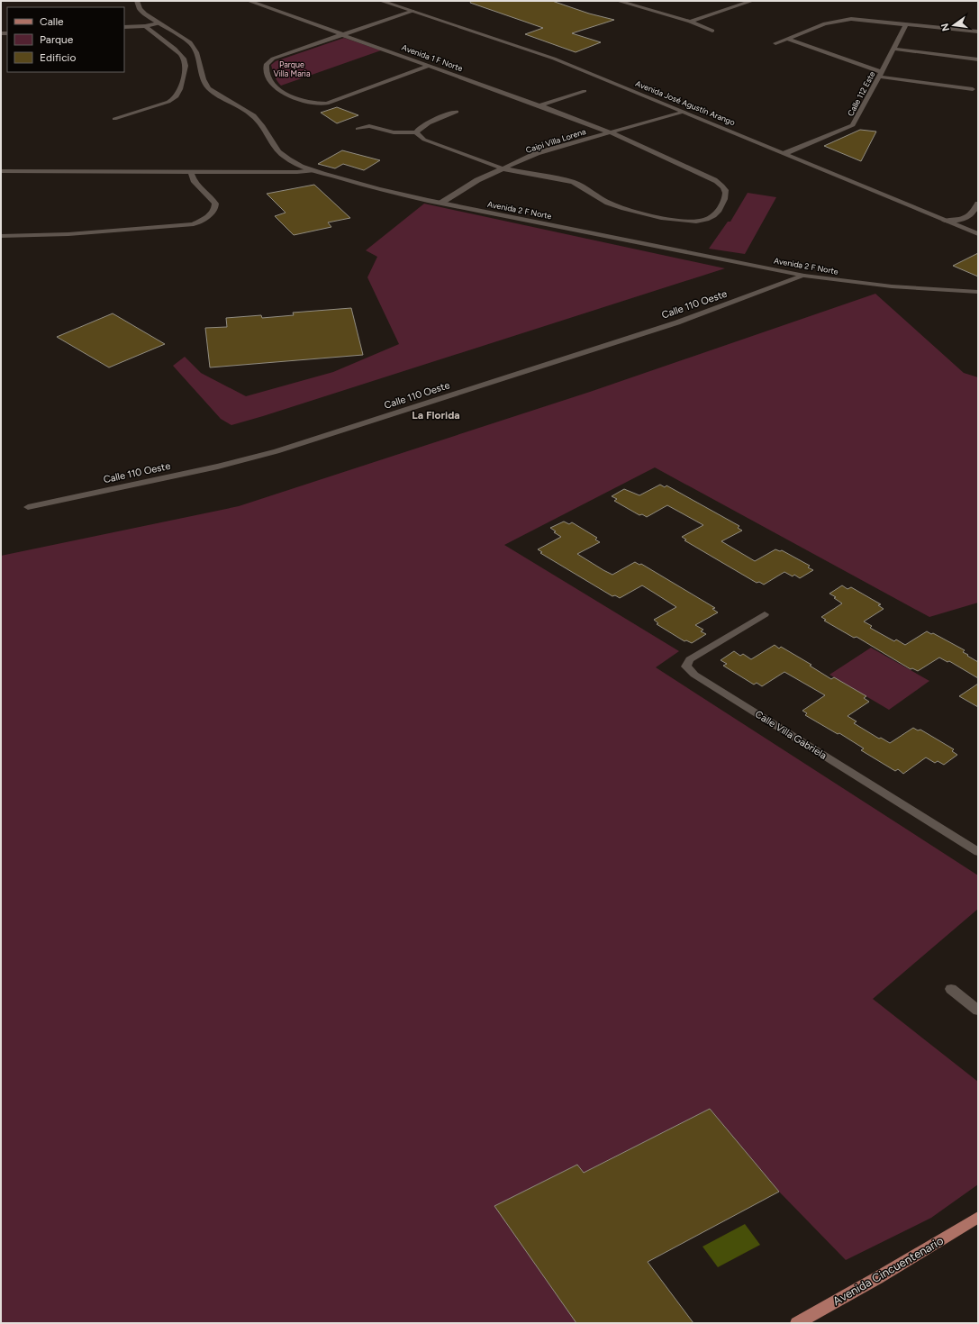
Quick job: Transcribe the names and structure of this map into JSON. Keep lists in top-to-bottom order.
{
  "streets": {
    "main road": ["Avenida Cincuentenario"],
    "street": [
      "Avenida 1 F Norte",
      "Calle 112 Este",
      "Avenida José Agustín Arango",
      "Caipi Villa Lorena",
      "Avenida 2 F Norte",
      "Calle 110 Oeste",
      "Calle Villa Gabriela"
    ]
  },
  "crossings": [
    ["Avenida 1 F Norte", "Caipi Villa Lorena"],
    ["Calle 112 Este", "Avenida José Agustín Arango"],
    ["Avenida José Agustín Arango", "Caipi Villa Lorena"],
    ["Caipi Villa Lorena", "Avenida 2 F Norte"],
    ["Avenida 2 F Norte", "Calle 110 Oeste"]
  ],
  "districts": ["La Florida"],
  "parks": ["Parque Villa Maria"],
  "legend": ["Calle", "Parque", "Edificio"],
  "north": "left"
}
